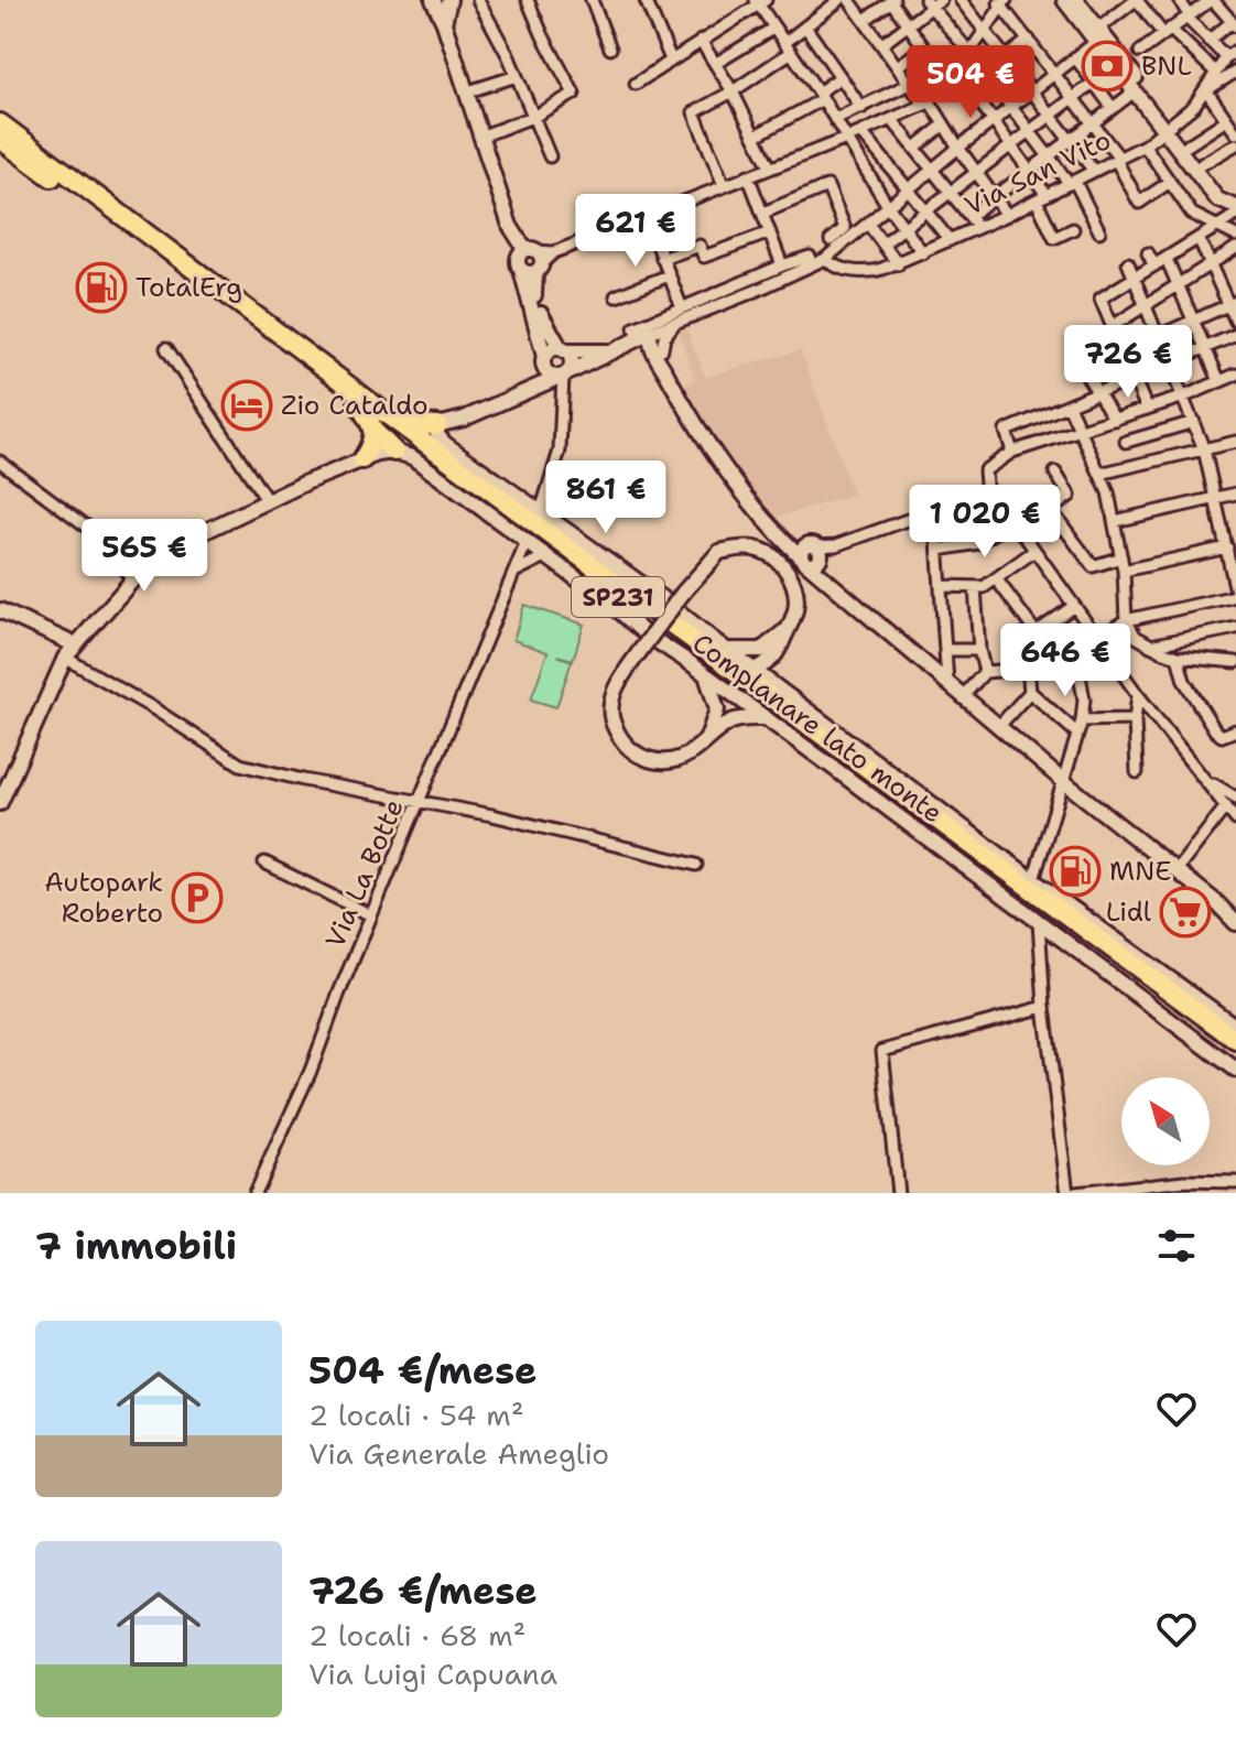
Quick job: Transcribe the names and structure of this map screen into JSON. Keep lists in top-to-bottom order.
{
  "streets": {
    "highway": ["SP231"],
    "street": ["Via San Vito", "Complanare lato monte", "Via La Botte"]
  },
  "crossings": [
    ["Complanare lato monte", "Via La Botte"]
  ],
  "places": {
    "bank": ["BNL"],
    "fuel station": ["TotalErg", "MNE"],
    "hotel": ["Zio Cataldo"],
    "parking": ["Autopark Roberto"],
    "supermarket": ["Lidl"]
  },
  "north": "top left",
  "page": {
    "price": [
      "504 €",
      "621 €",
      "726 €",
      "861 €",
      "1 020 €",
      "565 €",
      "646 €"
    ],
    "heading": "7 immobili",
    "list": [
      {
        "name": "504 €/mese",
        "note": "2 locali · 54 m² · Via Generale Ameglio"
      },
      {
        "name": "726 €/mese",
        "note": "2 locali · 68 m² · Via Luigi Capuana"
      }
    ]
  }
}
